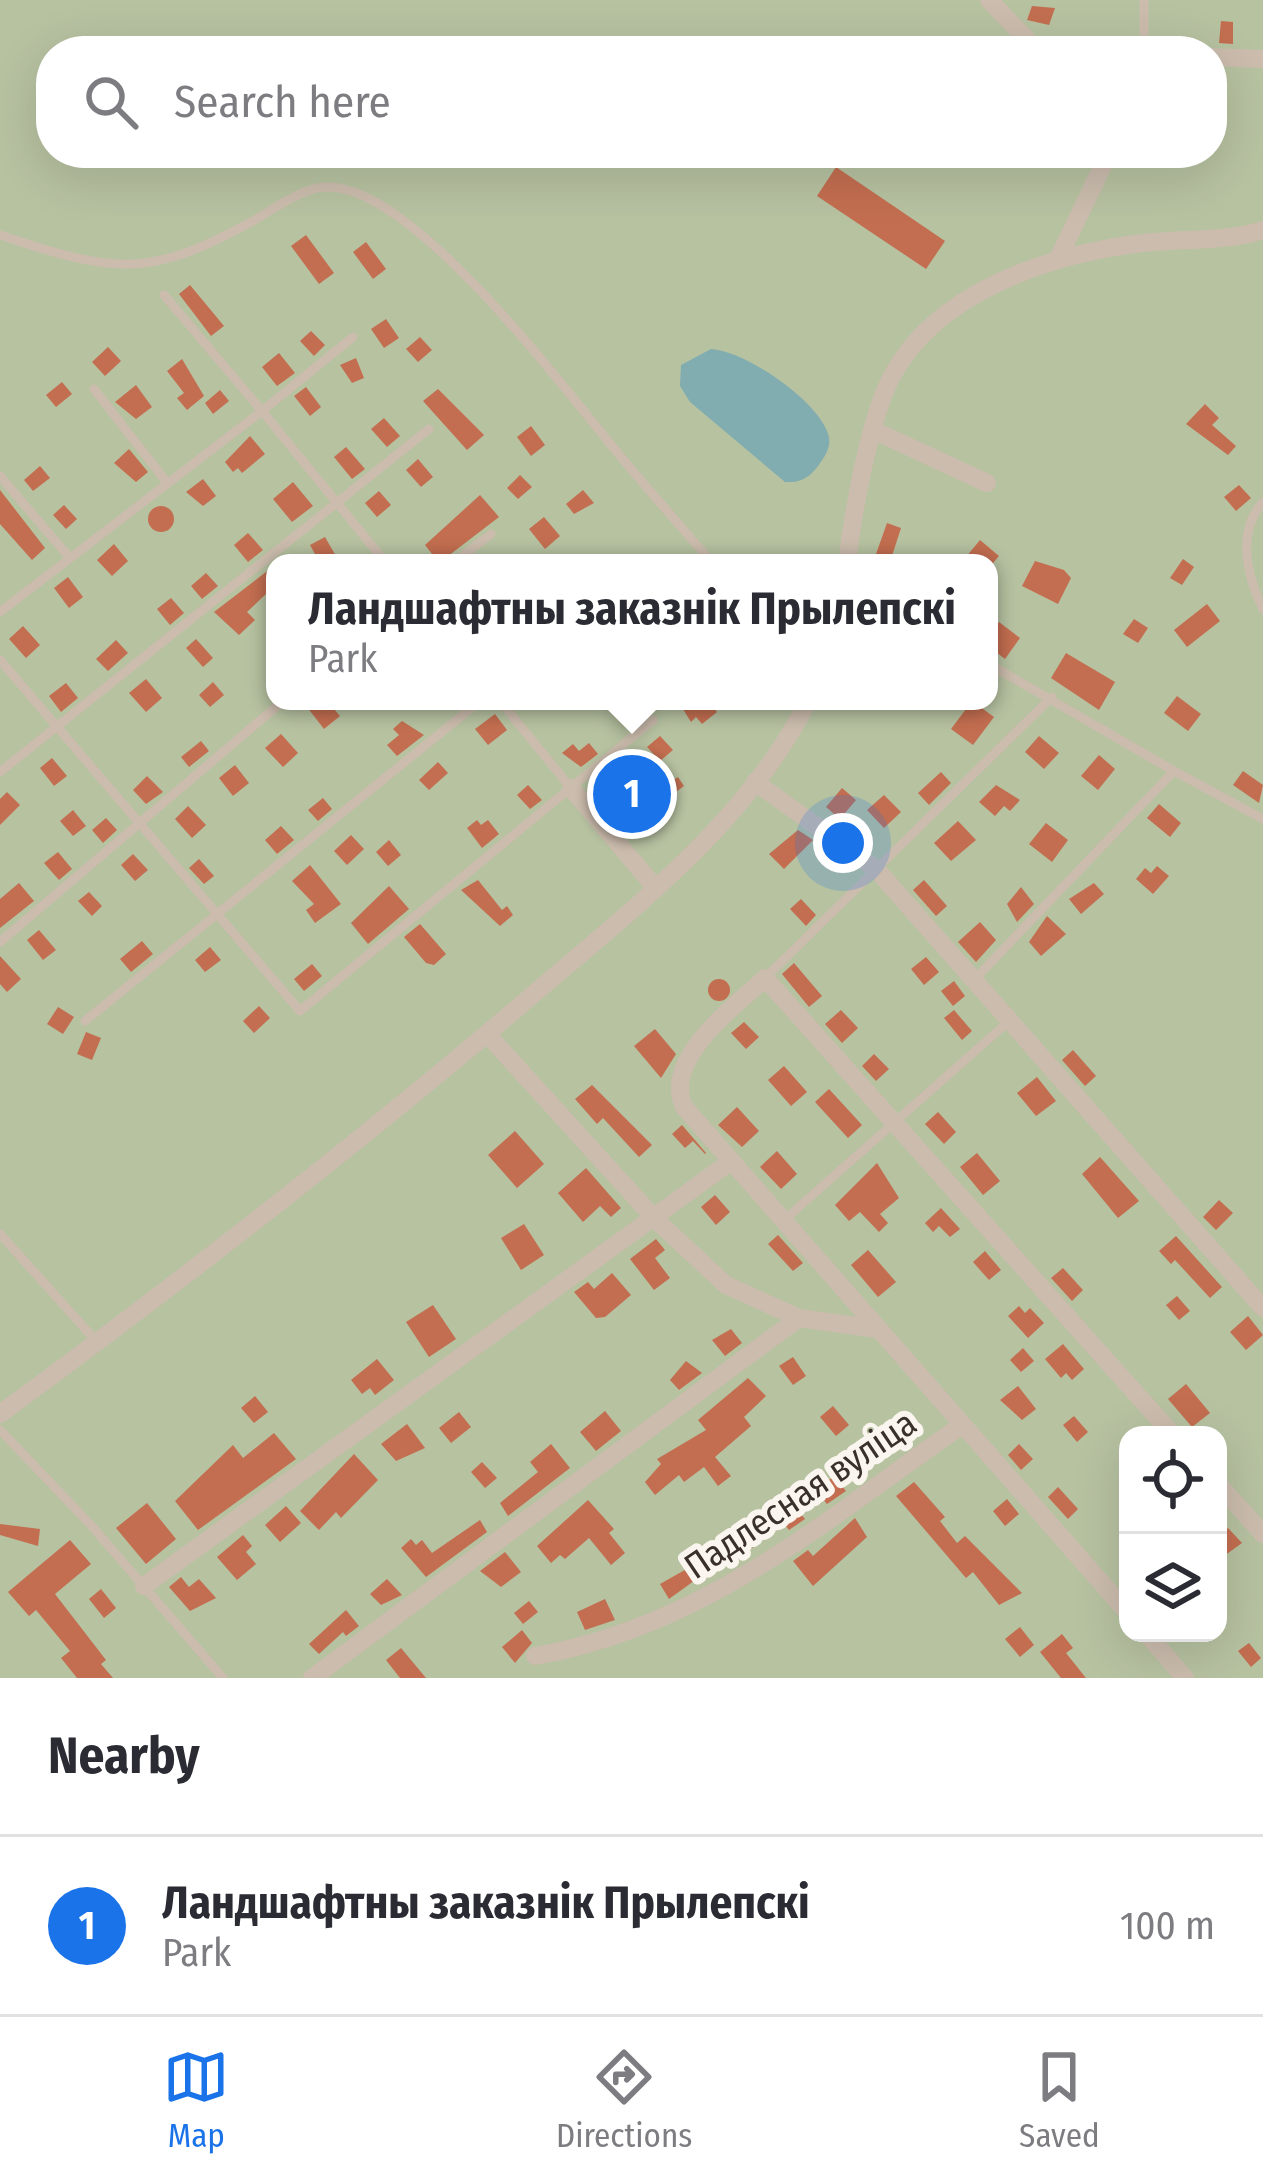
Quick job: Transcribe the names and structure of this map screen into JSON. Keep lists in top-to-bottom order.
{
  "streets": {
    "street": ["Падлесная вуліца"]
  },
  "page": {
    "search": "Search here",
    "popup": ["Ландшафтны заказнік Прылепскі", "Park"],
    "pins": "1",
    "heading": "Nearby",
    "list": [
      {
        "mark": "1",
        "name": "Ландшафтны заказнік Прылепскі",
        "note": "Park",
        "value": "100 m"
      }
    ],
    "nav": ["Map", "Directions", "Saved"]
  }
}
